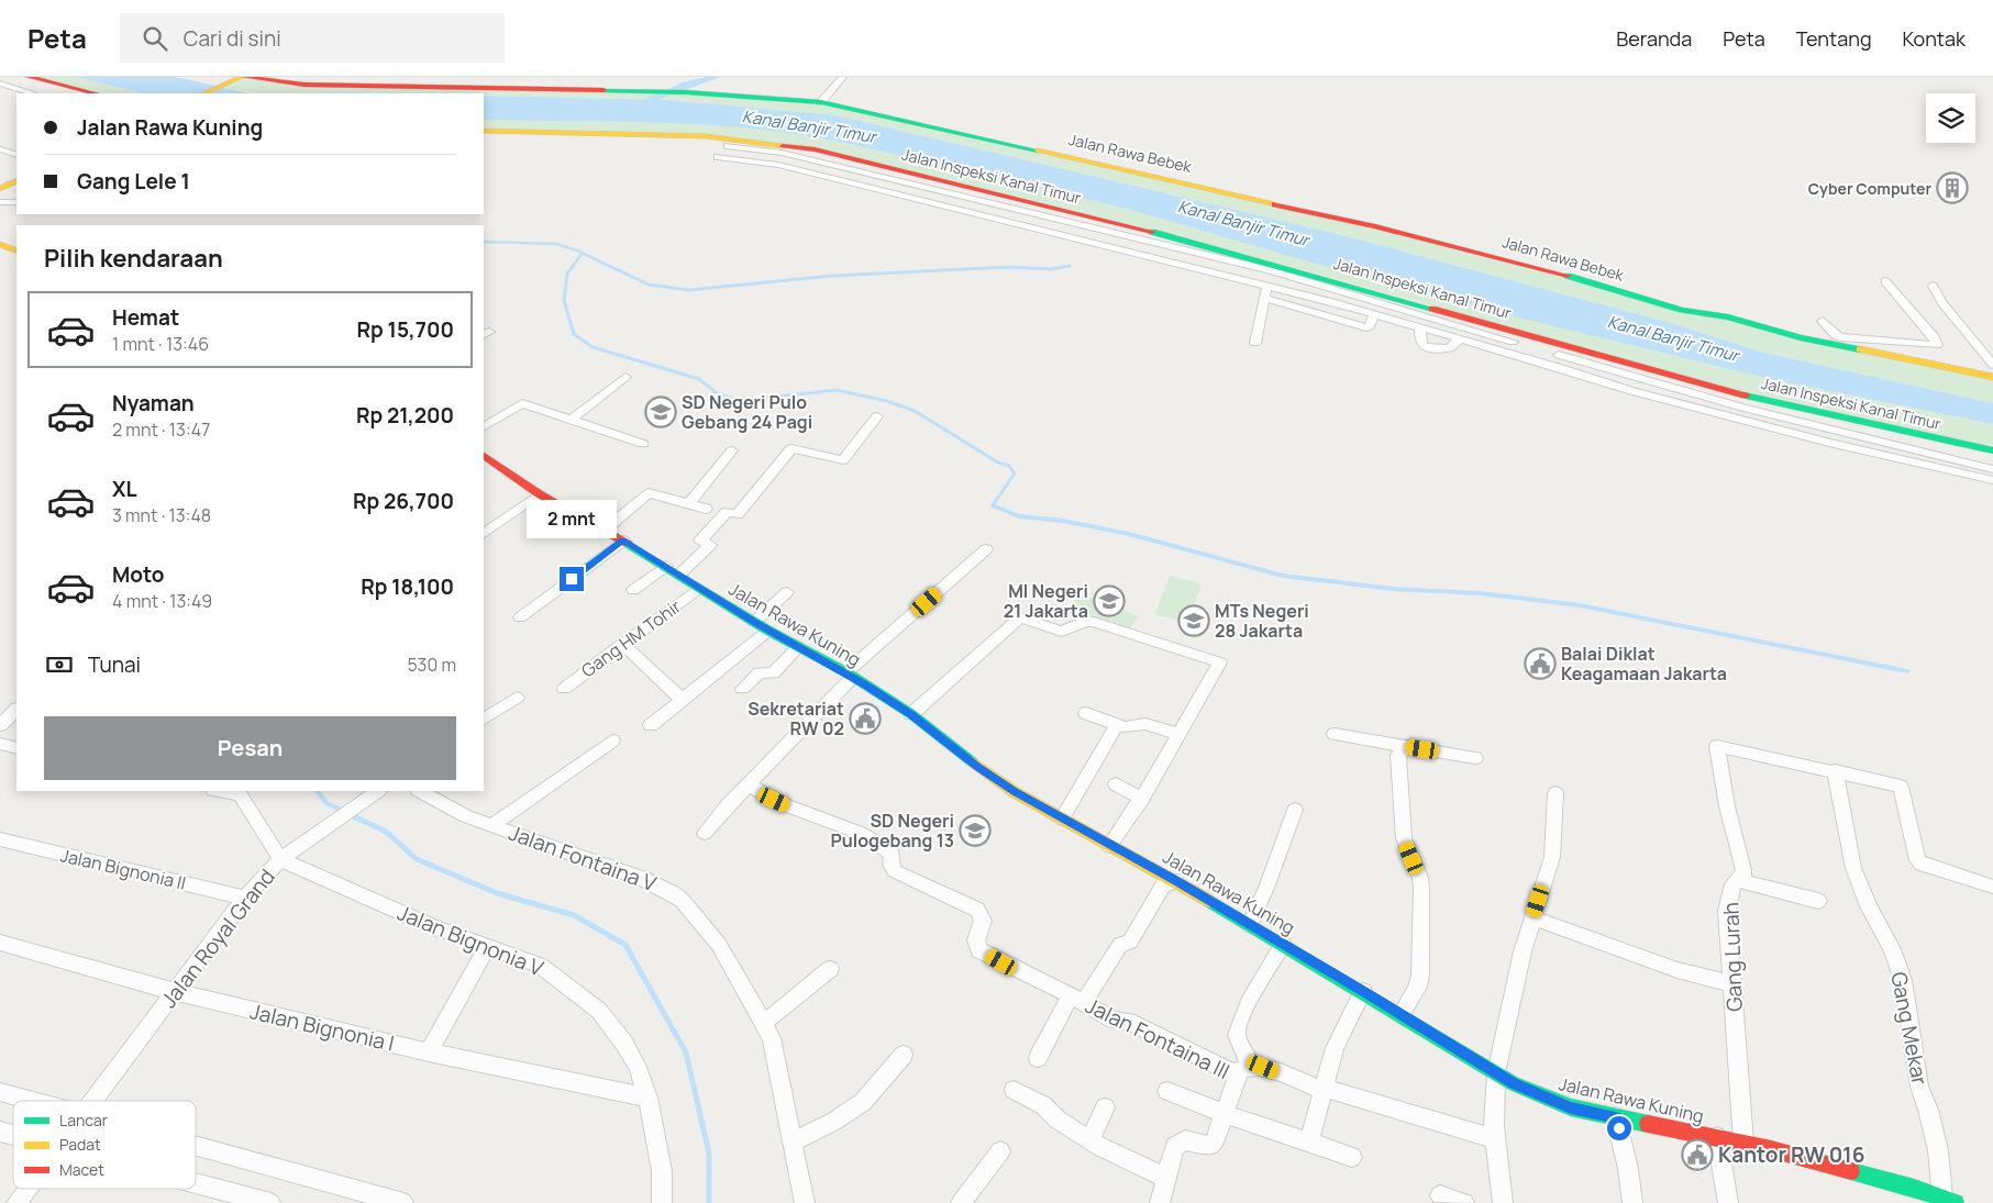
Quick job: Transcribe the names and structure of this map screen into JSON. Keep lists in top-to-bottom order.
{
  "streets": {
    "main road": ["Jalan Rawa Bebek", "Jalan Inspeksi Kanal Timur", "Jalan Rawa Kuning"],
    "street": [
      "Gang HM Tohir",
      "Jalan Fontaina V",
      "Jalan Bignonia II",
      "Jalan Royal Grand",
      "Jalan Bignonia V",
      "Gang Lurah",
      "Jalan Bignonia I",
      "Gang Mekar",
      "Jalan Fontaina III"
    ]
  },
  "crossings": [
    ["Jalan Rawa Kuning", "Gang HM Tohir"],
    ["Jalan Rawa Kuning", "Gang Lurah"],
    ["Jalan Rawa Kuning", "Gang Mekar"],
    ["Jalan Bignonia II", "Jalan Royal Grand"],
    ["Jalan Royal Grand", "Jalan Bignonia V"],
    ["Jalan Royal Grand", "Jalan Bignonia I"],
    ["Jalan Bignonia V", "Jalan Bignonia I"],
    ["Gang Lurah", "Gang Mekar"]
  ],
  "water": ["Kanal Banjir Timur"],
  "places": {
    "building": ["Cyber Computer"],
    "school or university": [
      "SD Negeri Pulo Gebang 24 Pagi",
      "MI Negeri 21 Jakarta",
      "MTs Negeri 28 Jakarta",
      "SD Negeri Pulogebang 13"
    ],
    "public building": ["Balai Diklat Keagamaan Jakarta", "Sekretariat RW 02", "Kantor RW 016"]
  },
  "legend": ["Lancar", "Padat", "Macet"],
  "page": {
    "header": "Peta",
    "search": "Cari di sini",
    "nav": [
      "Beranda",
      "Peta",
      "Tentang",
      "Kontak"
    ],
    "banner": ["Jalan Rawa Kuning", "Gang Lele 1"],
    "heading": "Pilih kendaraan",
    "list": [
      {
        "name": "Hemat",
        "note": "1 mnt · 13:46",
        "value": "Rp 15,700"
      },
      {
        "name": "Nyaman",
        "note": "2 mnt · 13:47",
        "value": "Rp 21,200"
      },
      {
        "name": "XL",
        "note": "3 mnt · 13:48",
        "value": "Rp 26,700"
      },
      {
        "name": "Moto",
        "note": "4 mnt · 13:49",
        "value": "Rp 18,100"
      }
    ],
    "bubble": "2 mnt",
    "pay": ["Tunai", "530 m"],
    "buttons": "Pesan"
  }
}
